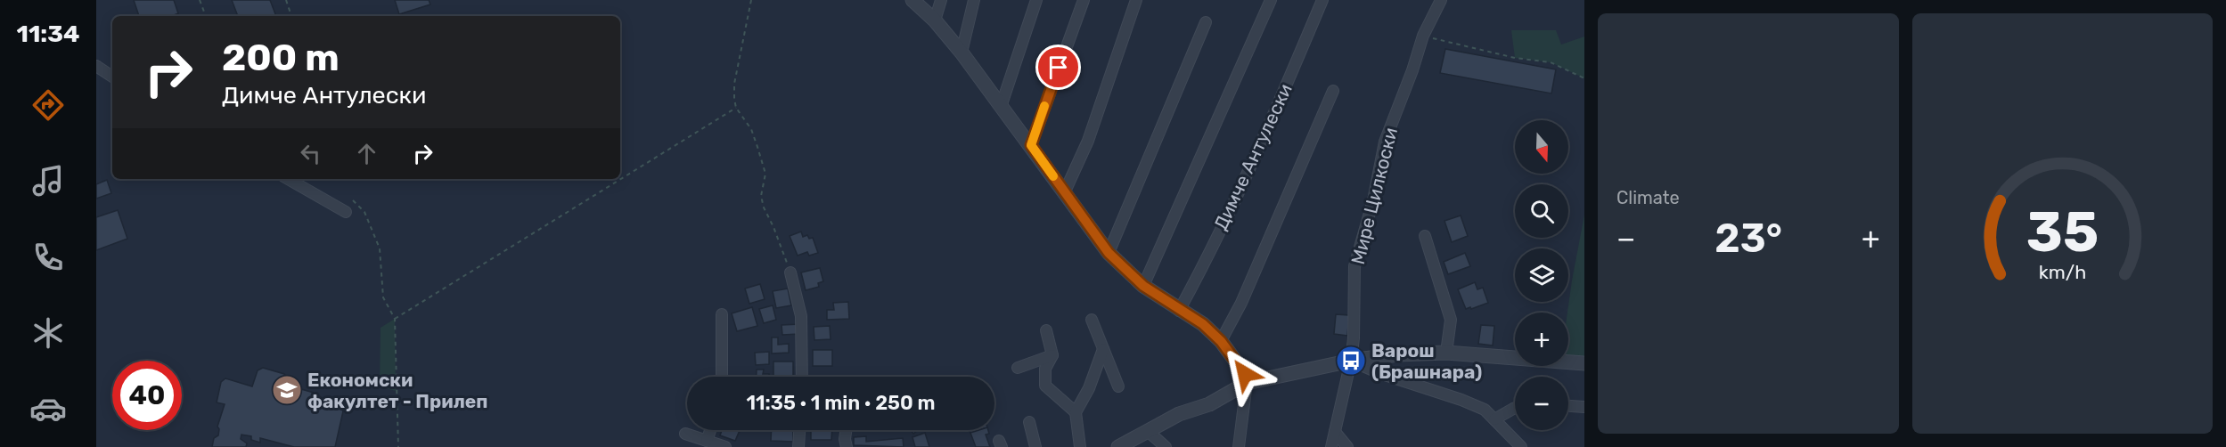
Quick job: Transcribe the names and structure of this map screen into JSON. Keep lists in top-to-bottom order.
{
  "streets": {
    "street": ["Димче Антулески", "Мире Цилкоски"]
  },
  "places": {
    "bus stop": ["Варош (Брашнара)"],
    "school or university": ["Економски факултет - Прилеп"]
  },
  "north": "bottom",
  "page": {
    "tabs": "11:34",
    "tile": "Climate",
    "turn": ["200 m", "Димче Антулески"],
    "map_buttons": ["+", "−"],
    "heat": ["−", "23°", "+"],
    "limit": "40",
    "trip": "11:35 · 1 min · 250 m",
    "gauge": ["35", "km/h"]
  }
}
